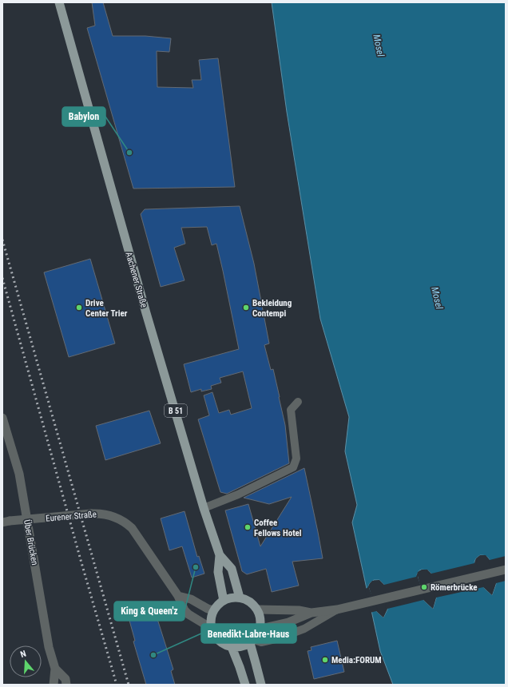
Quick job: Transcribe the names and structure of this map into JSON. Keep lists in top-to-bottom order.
{
  "streets": {
    "main road": ["Aachener Straße", "B 51"],
    "street": ["Eurener Straße", "Über Brücken"]
  },
  "crossings": [
    ["Aachener Straße", "Eurener Straße"]
  ],
  "water": ["Mosel"],
  "places": [
    "Babylon",
    "Drive Center Trier",
    "Bekleidung Contempi",
    "Coffee Fellows Hotel",
    "King & Queen'z",
    "Römerbrücke",
    "Benedikt-Labre-Haus",
    "Media:FORUM"
  ],
  "north": "top"
}
